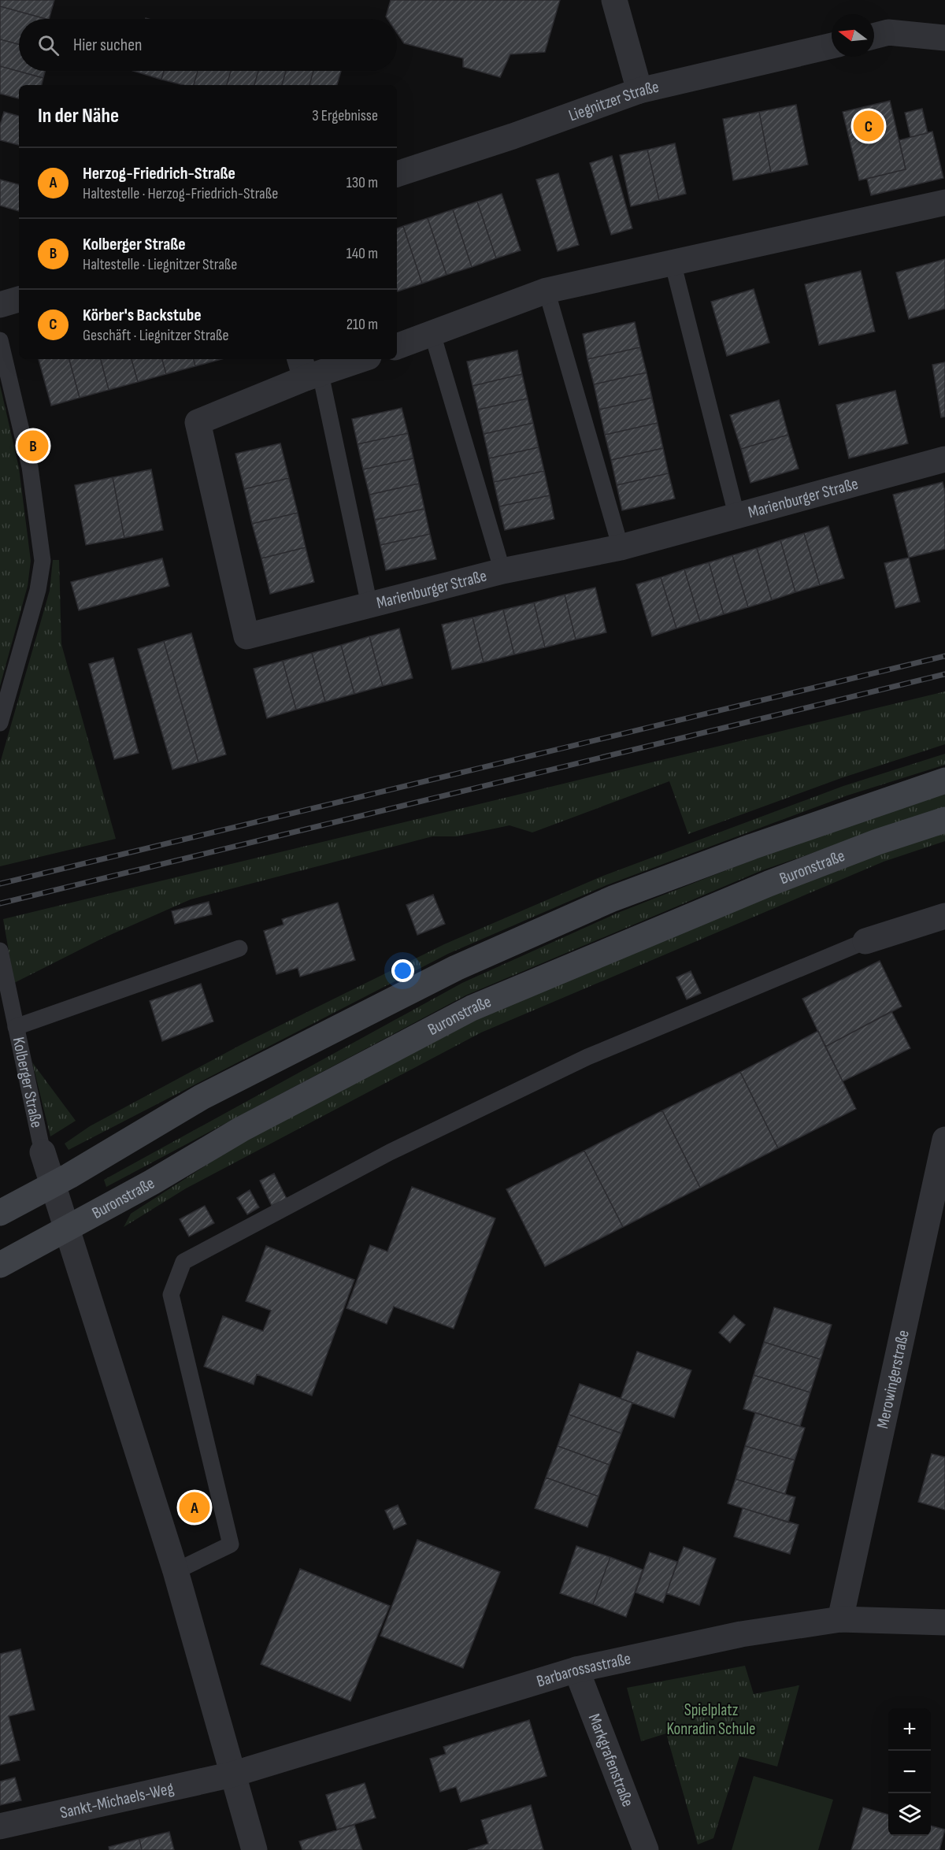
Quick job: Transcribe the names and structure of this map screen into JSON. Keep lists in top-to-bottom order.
{
  "streets": {
    "street": [
      "Liegnitzer Straße",
      "Marienburger Straße",
      "Buronstraße",
      "Kolberger Straße",
      "Merowingerstraße",
      "Barbarossastraße",
      "Markgrafenstraße",
      "Sankt-Michaels-Weg"
    ]
  },
  "crossings": [
    ["Buronstraße", "Kolberger Straße"],
    ["Kolberger Straße", "Barbarossastraße"],
    ["Kolberger Straße", "Sankt-Michaels-Weg"],
    ["Merowingerstraße", "Barbarossastraße"],
    ["Barbarossastraße", "Markgrafenstraße"],
    ["Barbarossastraße", "Sankt-Michaels-Weg"]
  ],
  "parks": ["Spielplatz Konradin Schule"],
  "north": "left",
  "page": {
    "search": "Hier suchen",
    "heading": ["In der Nähe", "3 Ergebnisse"],
    "pins": ["C", "B", "A"],
    "list": [
      {
        "mark": "A",
        "name": "Herzog-Friedrich-Straße",
        "note": "Haltestelle · Herzog-Friedrich-Straße",
        "value": "130 m"
      },
      {
        "mark": "B",
        "name": "Kolberger Straße",
        "note": "Haltestelle · Liegnitzer Straße",
        "value": "140 m"
      },
      {
        "mark": "C",
        "name": "Körber's Backstube",
        "note": "Geschäft · Liegnitzer Straße",
        "value": "210 m"
      }
    ],
    "map_buttons": ["+", "−"]
  }
}
